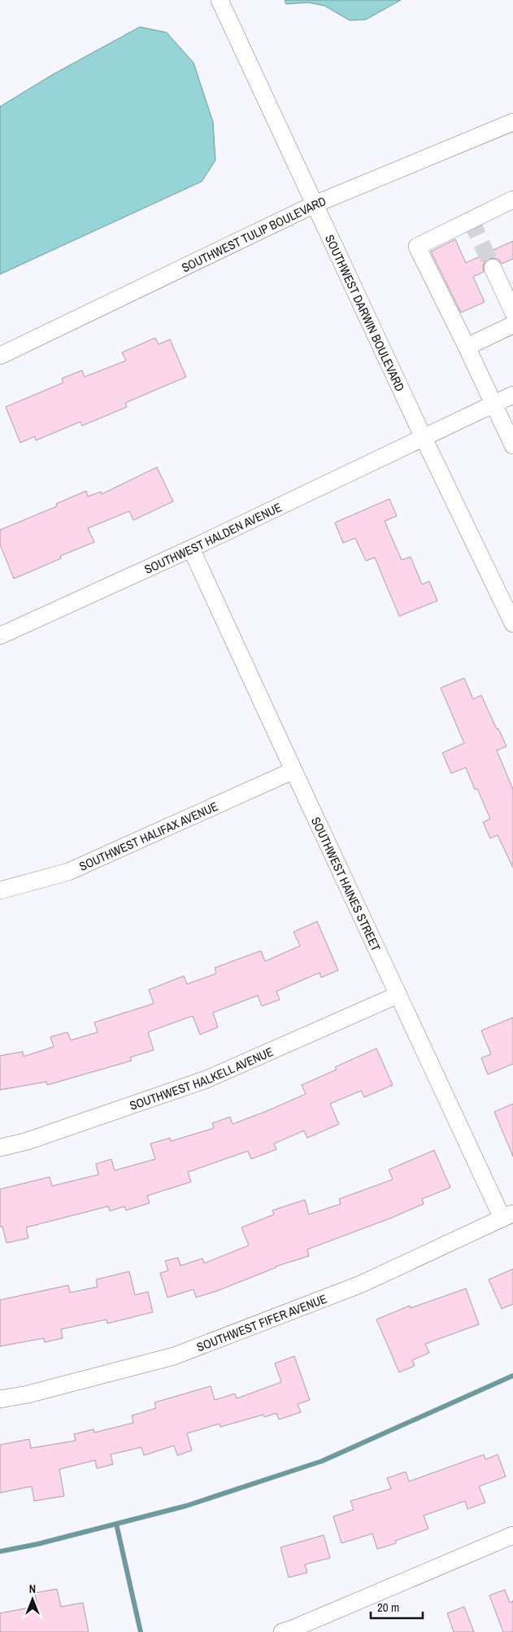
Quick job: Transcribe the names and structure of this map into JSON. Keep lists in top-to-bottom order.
{
  "streets": {
    "street": [
      "SOUTHWEST TULIP BOULEVARD",
      "SOUTHWEST DARWIN BOULEVARD",
      "SOUTHWEST HALDEN AVENUE",
      "SOUTHWEST HALIFAX AVENUE",
      "SOUTHWEST HAINES STREET",
      "SOUTHWEST HALKELL AVENUE",
      "SOUTHWEST FIFER AVENUE"
    ]
  },
  "crossings": [
    ["SOUTHWEST TULIP BOULEVARD", "SOUTHWEST DARWIN BOULEVARD"],
    ["SOUTHWEST DARWIN BOULEVARD", "SOUTHWEST HALDEN AVENUE"],
    ["SOUTHWEST HALDEN AVENUE", "SOUTHWEST HAINES STREET"],
    ["SOUTHWEST HALIFAX AVENUE", "SOUTHWEST HAINES STREET"],
    ["SOUTHWEST HAINES STREET", "SOUTHWEST HALKELL AVENUE"],
    ["SOUTHWEST HAINES STREET", "SOUTHWEST FIFER AVENUE"]
  ],
  "scale_bar": "20 m",
  "north": "top"
}
